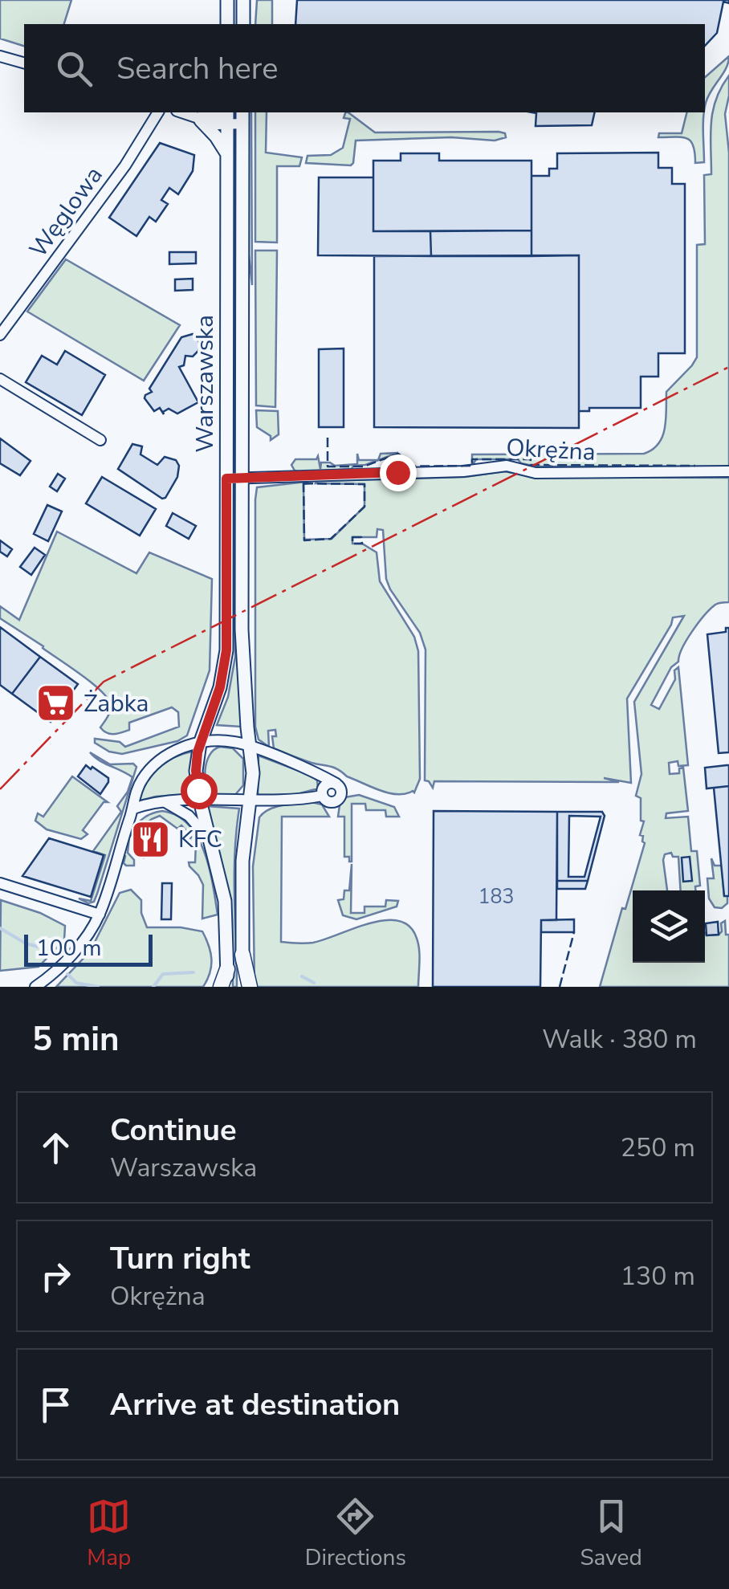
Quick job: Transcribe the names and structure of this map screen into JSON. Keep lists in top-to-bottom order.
{
  "streets": {
    "main road": ["Warszawska"],
    "street": ["Węglowa", "Okrężna"]
  },
  "crossings": [
    ["Warszawska", "Okrężna"]
  ],
  "places": {
    "supermarket": ["Żabka"],
    "restaurant": ["KFC"]
  },
  "house_numbers": ["183"],
  "scale_bar": "100 m",
  "page": {
    "search": "Search here",
    "scale": "100 m",
    "heading": ["5 min", "Walk · 380 m"],
    "list": [
      ["Continue", "Warszawska", "250 m"],
      ["Turn right", "Okrężna", "130 m"],
      "Arrive at destination"
    ],
    "nav": ["Map", "Directions", "Saved"]
  }
}
